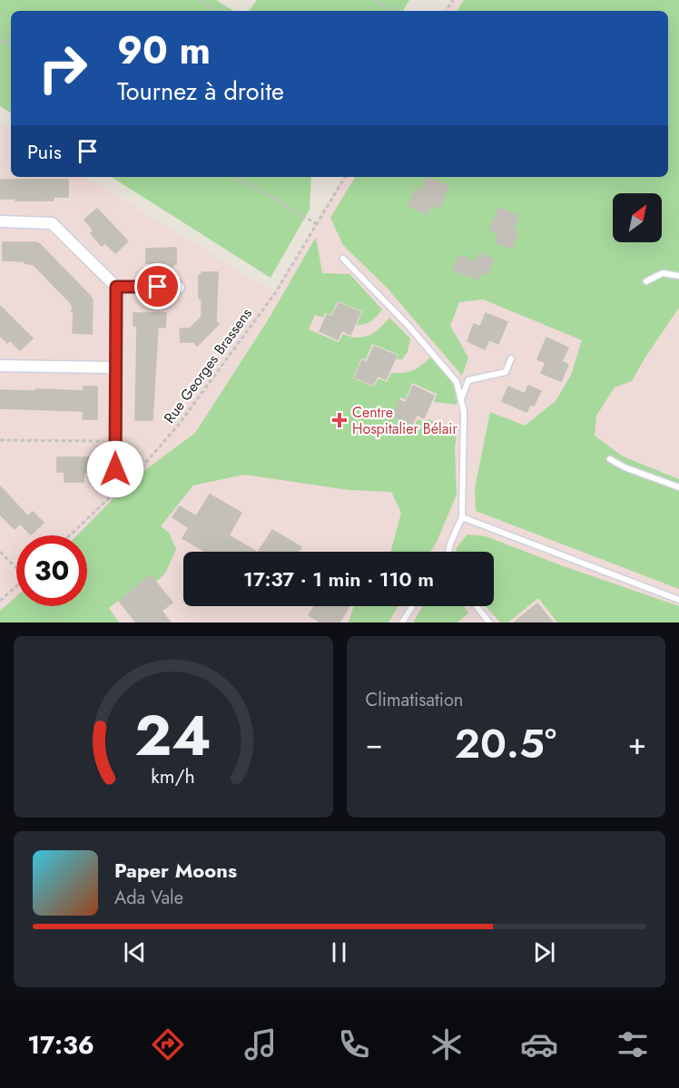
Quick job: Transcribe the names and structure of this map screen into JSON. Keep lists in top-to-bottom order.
{
  "streets": {
    "path": ["Rue Georges Brassens"]
  },
  "places": {
    "health": ["Centre Hospitalier Bélair"]
  },
  "north": "top right",
  "page": {
    "turn": ["90 m", "Tournez à droite"],
    "then": "Puis",
    "limit": "30",
    "trip": "17:37 · 1 min · 110 m",
    "tile": "Climatisation",
    "heat": ["−", "20.5°", "+"],
    "song": ["Paper Moons", "Ada Vale"],
    "tabs": "17:36",
    "gauge": ["24", "km/h"]
  }
}
